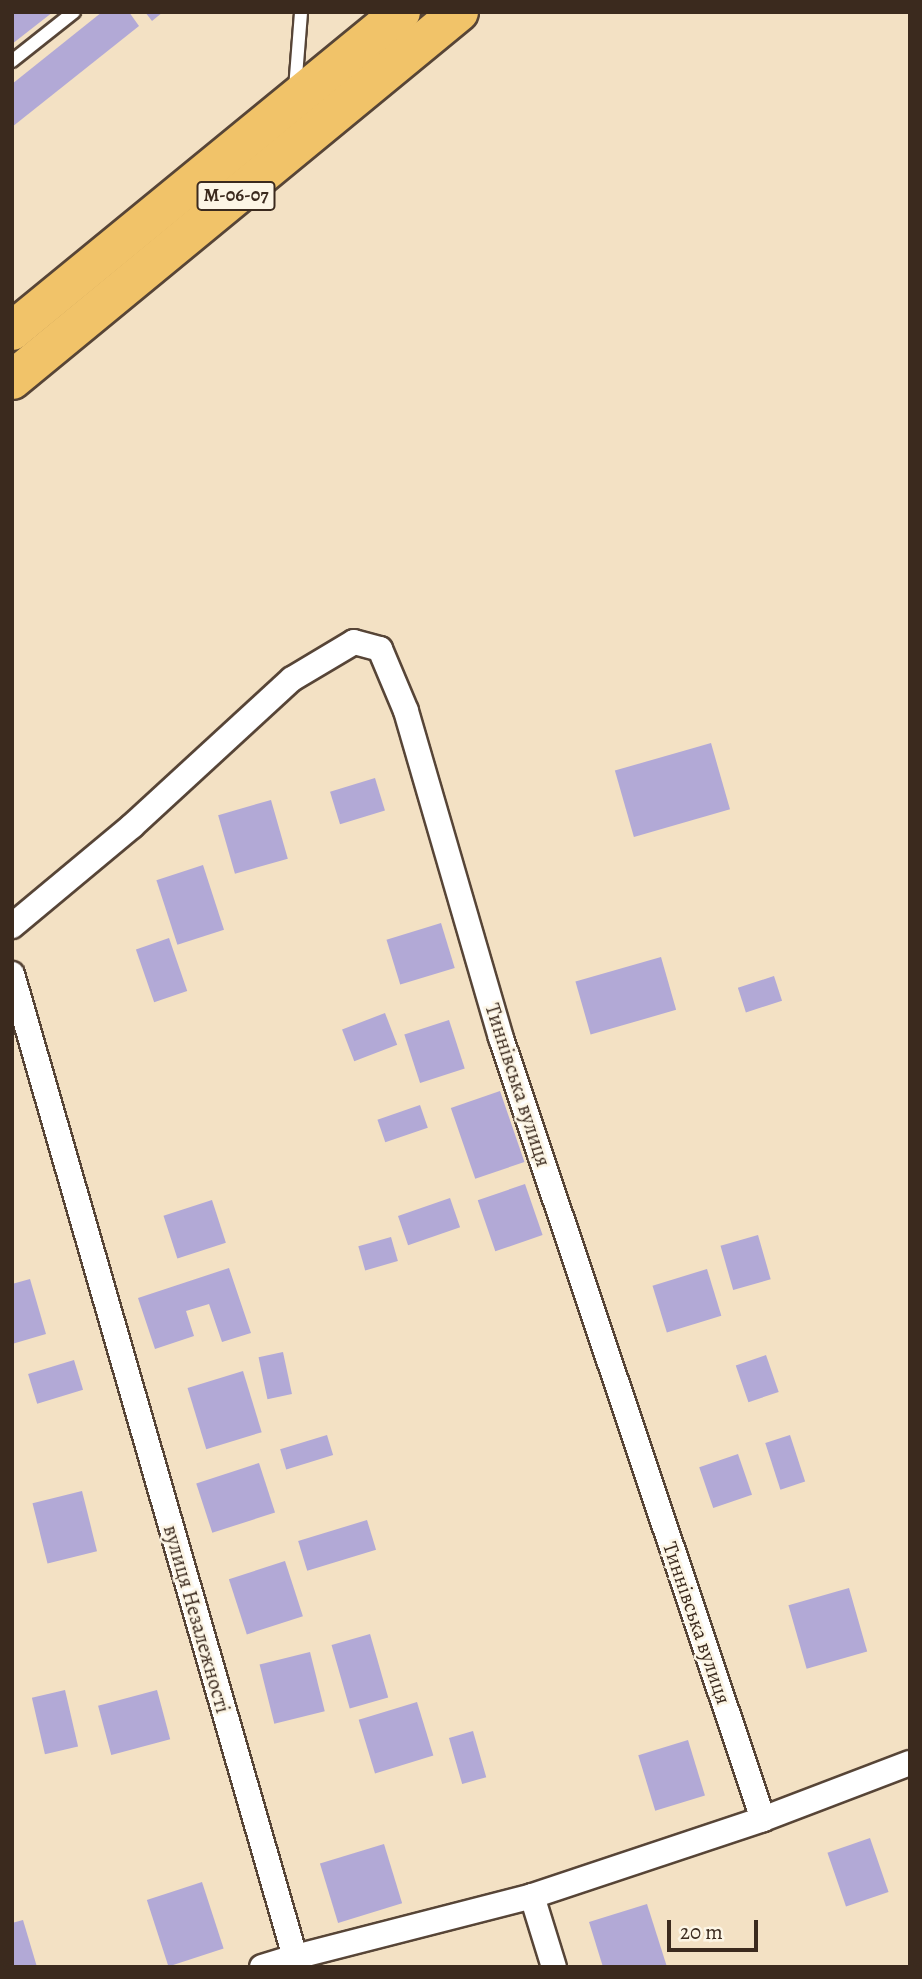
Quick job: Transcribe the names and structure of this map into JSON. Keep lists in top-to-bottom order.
{
  "streets": {
    "main road": ["М-06-07"],
    "street": ["Тиннівська вулиця", "вулиця Незалежності"]
  },
  "scale_bar": "20 m"
}
